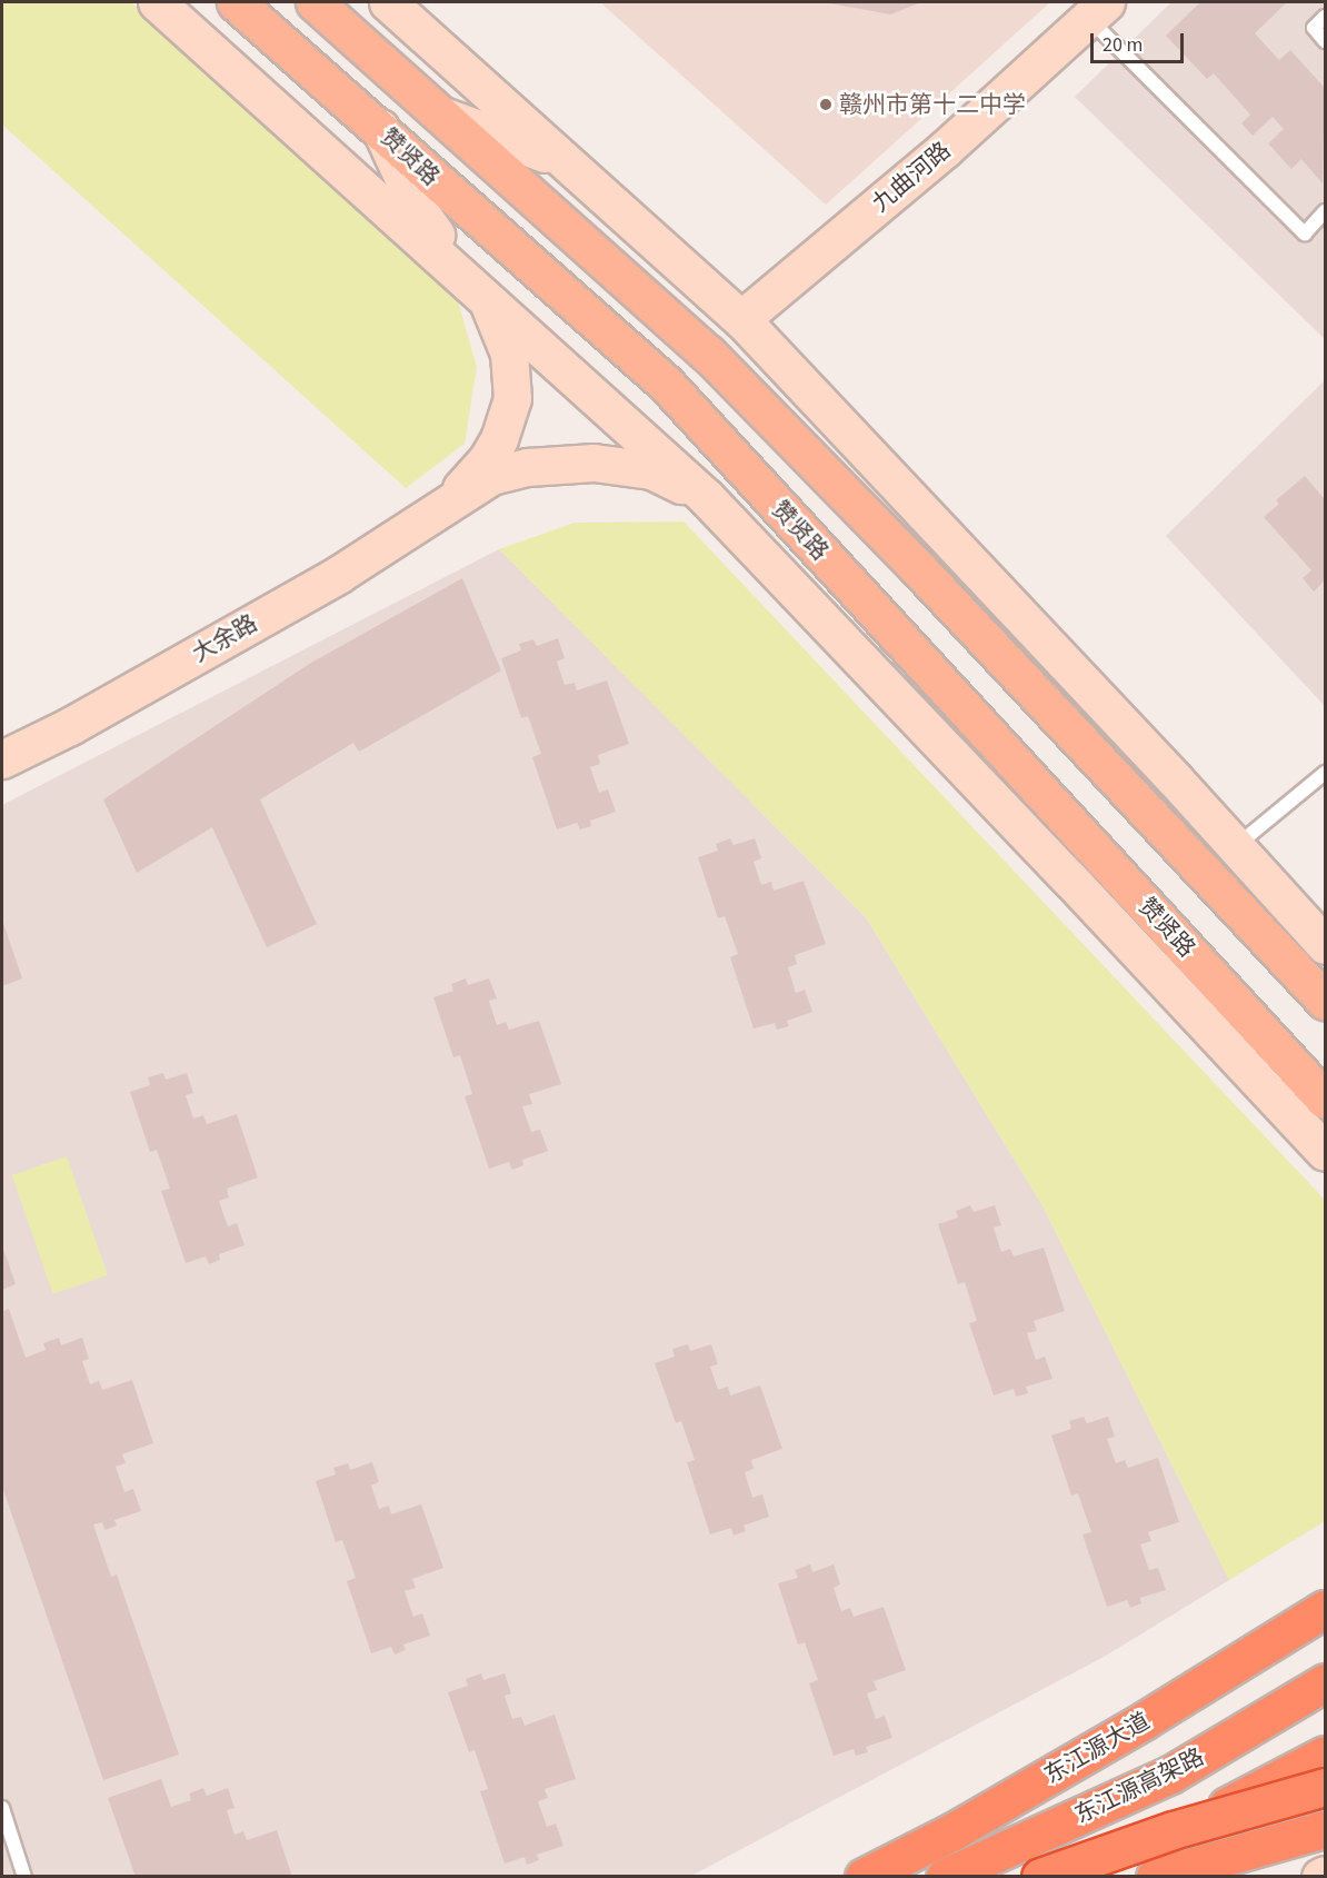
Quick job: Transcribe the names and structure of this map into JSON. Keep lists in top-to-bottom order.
{
  "streets": {
    "highway": ["东江源大道", "东江源高架路"],
    "main road": ["赞贤路"],
    "street": ["九曲河路", "大余路"]
  },
  "places": ["赣州市第十二中学"],
  "scale_bar": "20 m"
}
